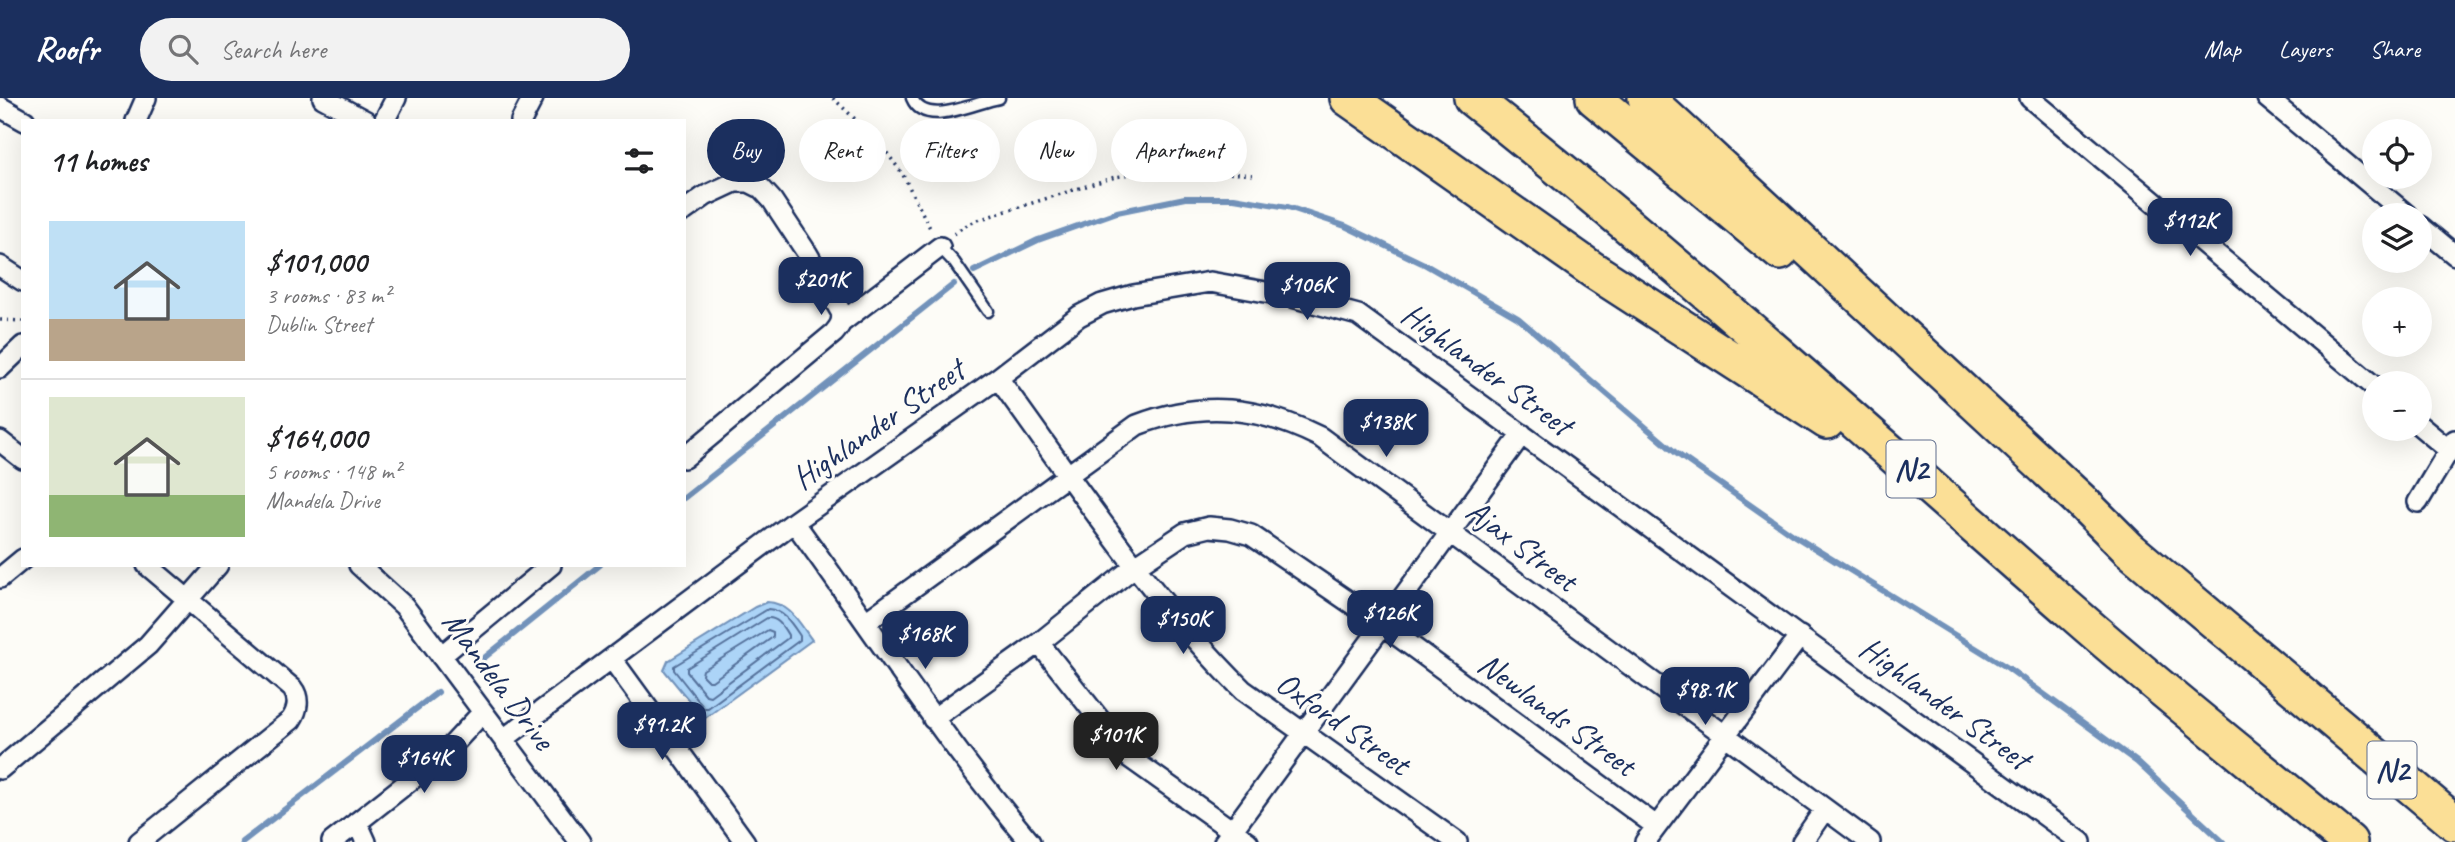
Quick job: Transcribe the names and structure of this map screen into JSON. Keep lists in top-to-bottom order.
{
  "streets": {
    "highway": ["N2"],
    "street": [
      "Highlander Street",
      "Ajax Street",
      "Mandela Drive",
      "Newlands Street",
      "Oxford Street"
    ]
  },
  "crossings": [
    ["Highlander Street", "Mandela Drive"],
    ["Highlander Street", "Oxford Street"],
    ["Ajax Street", "Oxford Street"],
    ["Newlands Street", "Oxford Street"]
  ],
  "page": {
    "header": "Roofr",
    "search": "Search here",
    "nav": ["Map", "Layers", "Share"],
    "map_buttons": ["+", "−"],
    "chip": [
      "Buy",
      "Rent",
      "Filters",
      "New",
      "Apartment"
    ],
    "heading": "11 homes",
    "price": [
      "$112K",
      "$201K",
      "$106K",
      "$138K",
      "$126K",
      "$150K",
      "$168K",
      "$98.1K",
      "$91.2K",
      "$101K",
      "$164K"
    ],
    "list": [
      {
        "name": "$101,000",
        "note": "3 rooms · 83 m² · Dublin Street"
      },
      {
        "name": "$164,000",
        "note": "5 rooms · 148 m² · Mandela Drive"
      }
    ]
  }
}
